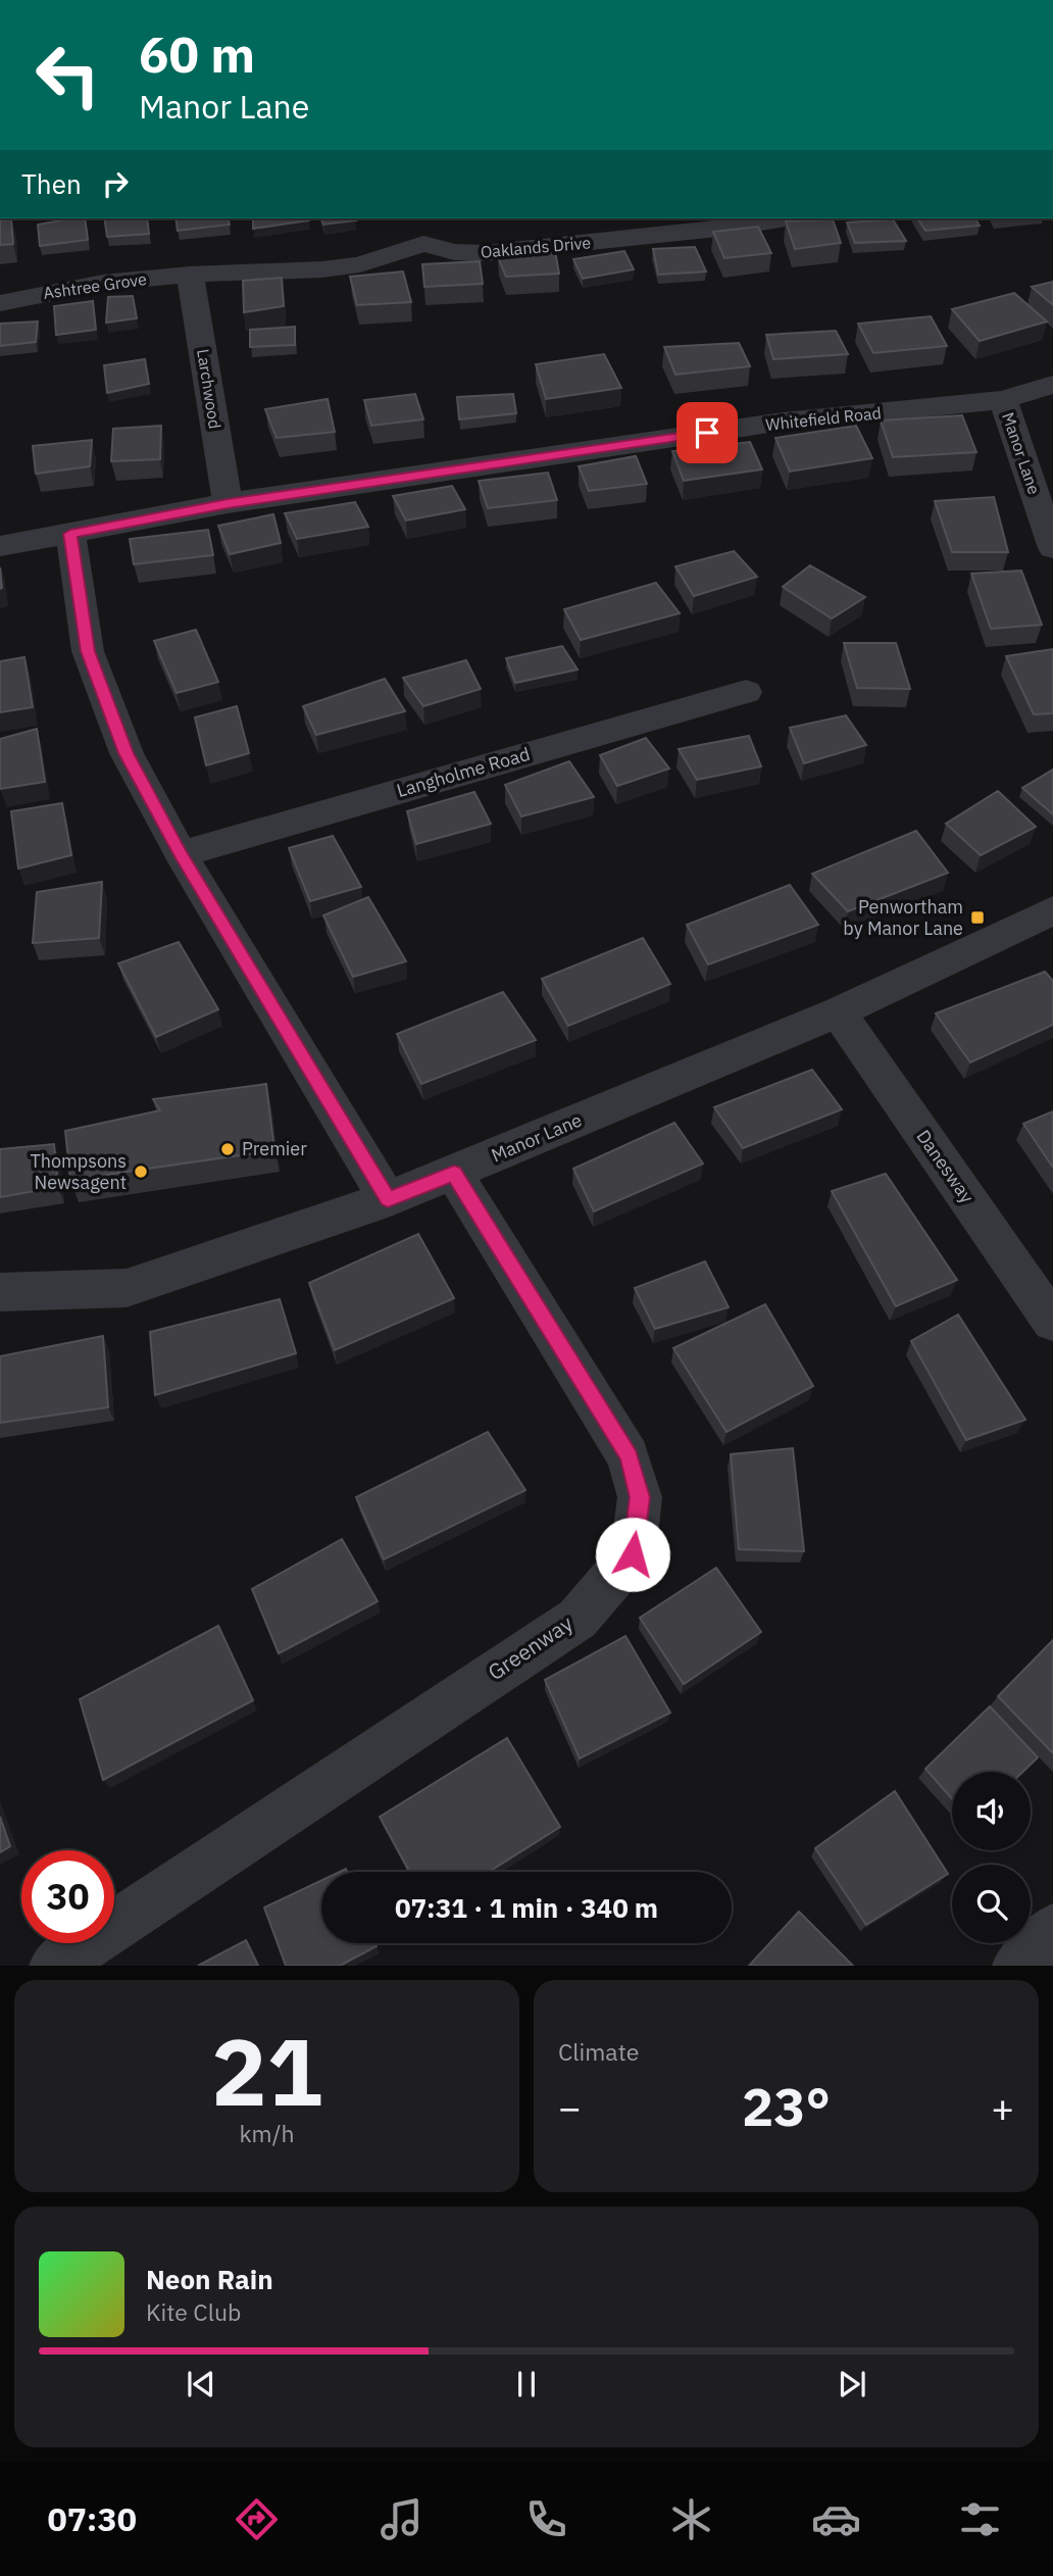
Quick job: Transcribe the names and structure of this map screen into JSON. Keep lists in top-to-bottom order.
{
  "streets": {
    "street": [
      "Oaklands Drive",
      "Ashtree Grove",
      "Larchwood",
      "Whitefield Road",
      "Manor Lane",
      "Langholme Road",
      "Danesway",
      "Greenway"
    ]
  },
  "crossings": [
    ["Oaklands Drive", "Ashtree Grove"],
    ["Oaklands Drive", "Larchwood"],
    ["Ashtree Grove", "Larchwood"],
    ["Larchwood", "Whitefield Road"],
    ["Whitefield Road", "Manor Lane"],
    ["Manor Lane", "Danesway"],
    ["Manor Lane", "Greenway"]
  ],
  "places": {
    "transit": ["Penwortham by Manor Lane"],
    "other": ["Premier", "Thompsons Newsagent"]
  },
  "page": {
    "turn": ["60 m", "Manor Lane"],
    "then": "Then",
    "limit": "30",
    "trip": "07:31 · 1 min · 340 m",
    "tile": [
      ["21", "km/h"],
      "Climate"
    ],
    "heat": ["−", "23°", "+"],
    "song": ["Neon Rain", "Kite Club"],
    "tabs": "07:30"
  }
}
